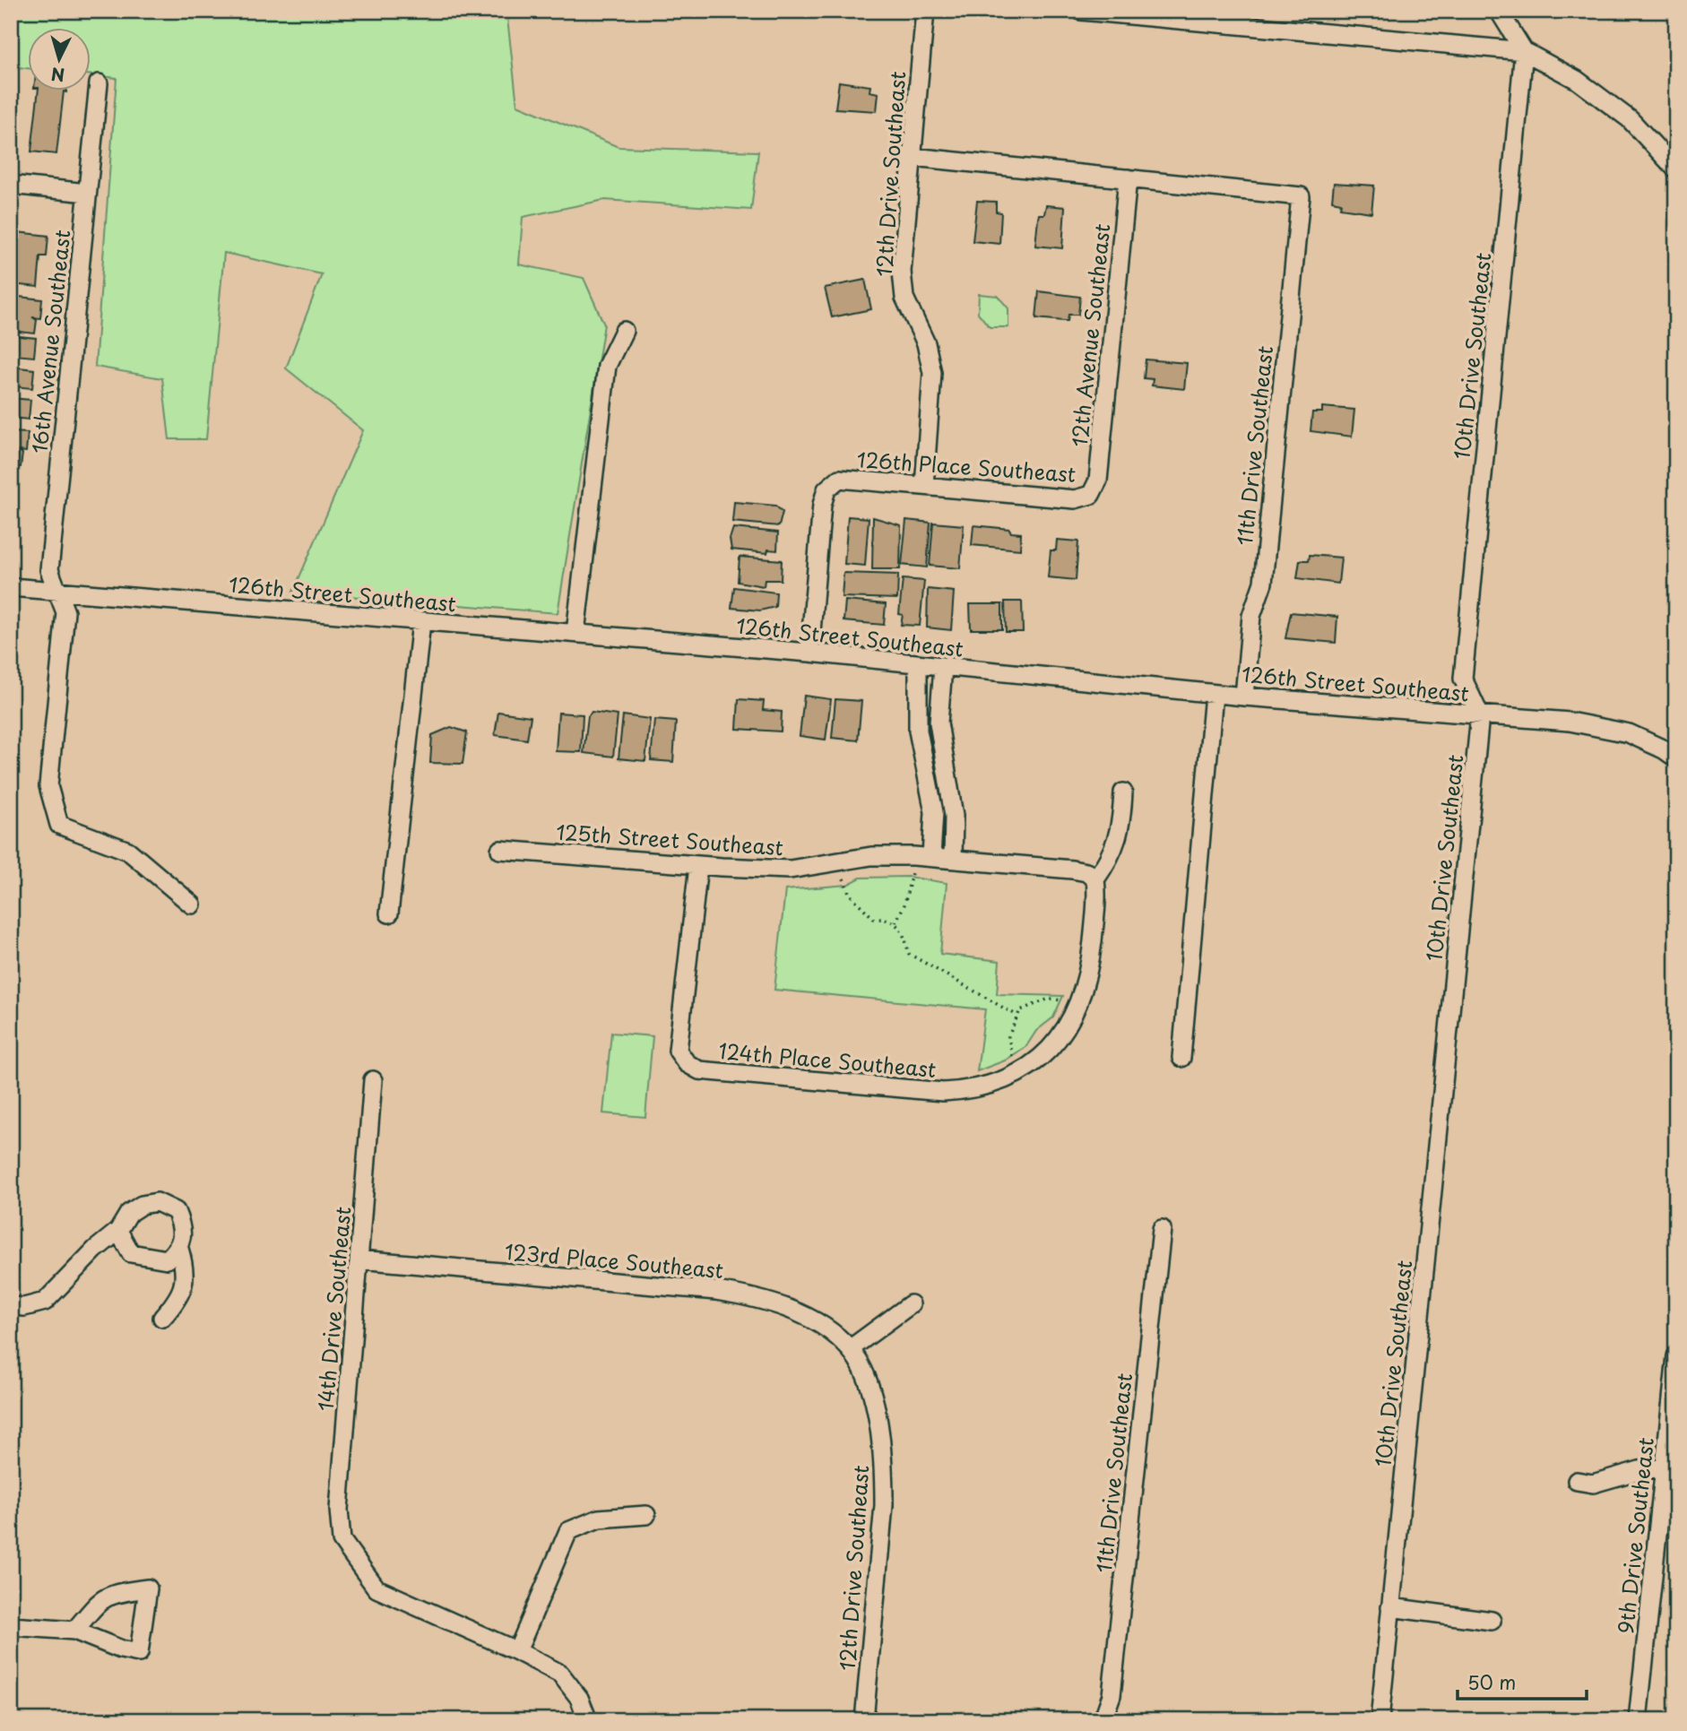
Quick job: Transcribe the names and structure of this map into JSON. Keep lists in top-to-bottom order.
{
  "streets": {
    "street": [
      "12th Drive Southeast",
      "12th Avenue Southeast",
      "16th Avenue Southeast",
      "10th Drive Southeast",
      "11th Drive Southeast",
      "126th Place Southeast",
      "126th Street Southeast",
      "125th Street Southeast",
      "124th Place Southeast",
      "123rd Place Southeast",
      "14th Drive Southeast",
      "9th Drive Southeast"
    ]
  },
  "crossings": [
    ["12th Drive Southeast", "126th Place Southeast"],
    ["12th Drive Southeast", "123rd Place Southeast"],
    ["12th Avenue Southeast", "11th Drive Southeast"],
    ["12th Avenue Southeast", "126th Place Southeast"],
    ["16th Avenue Southeast", "126th Street Southeast"],
    ["10th Drive Southeast", "126th Street Southeast"],
    ["11th Drive Southeast", "126th Street Southeast"],
    ["126th Place Southeast", "126th Street Southeast"],
    ["125th Street Southeast", "124th Place Southeast"],
    ["123rd Place Southeast", "14th Drive Southeast"]
  ],
  "scale_bar": "50 m",
  "north": "bottom"
}
